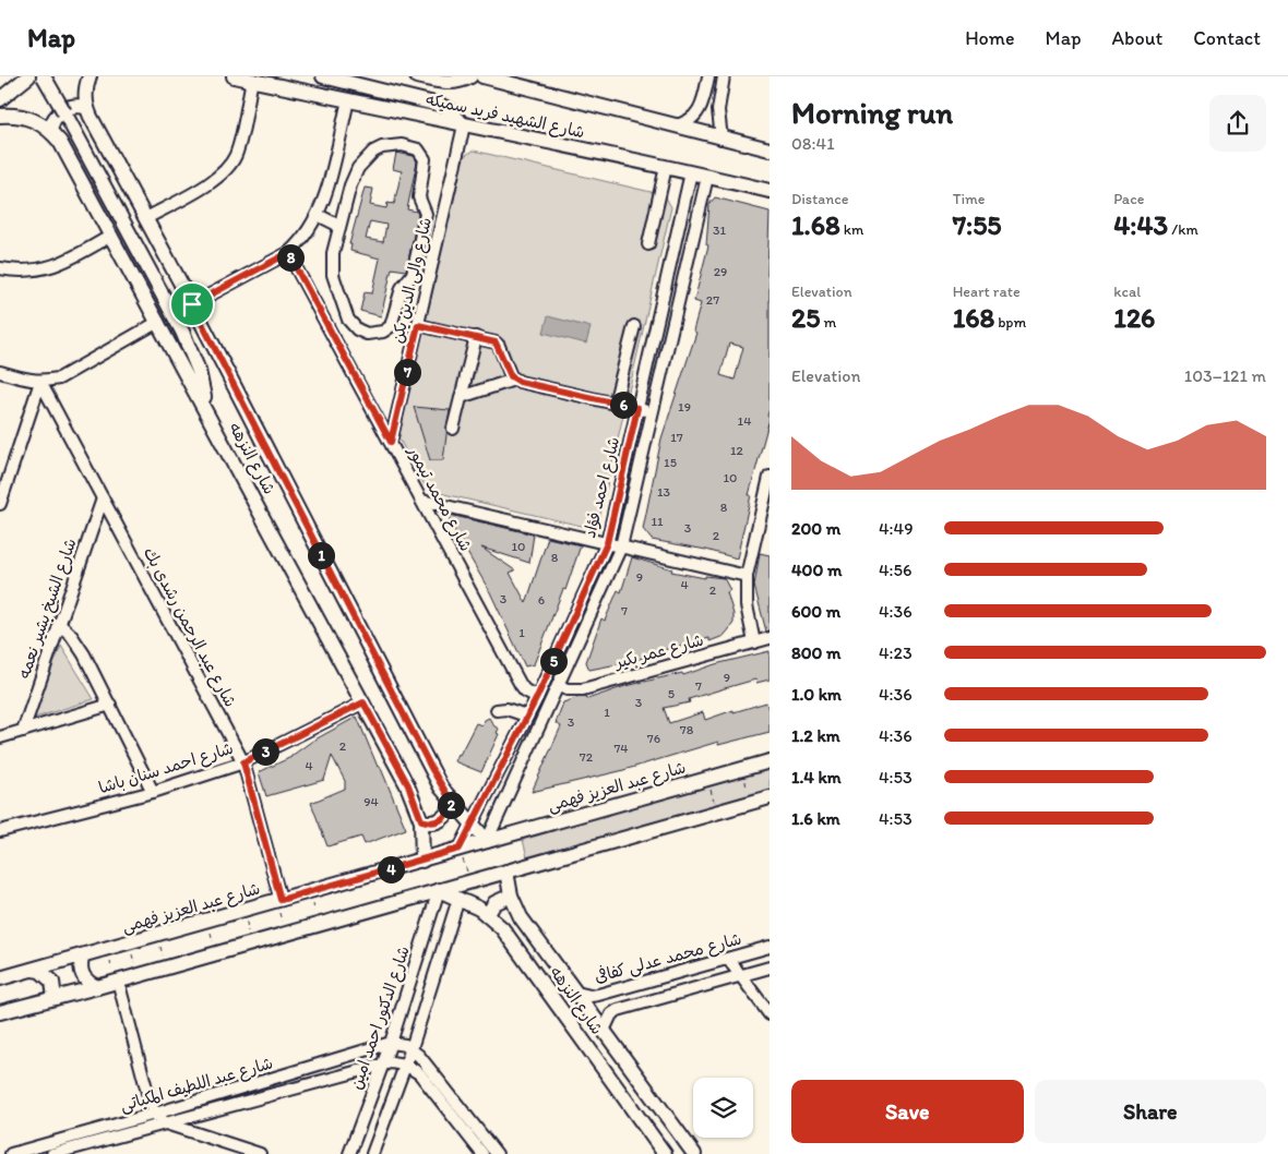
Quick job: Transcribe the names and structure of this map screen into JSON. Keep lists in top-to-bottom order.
{
  "streets": {
    "main road": ["شارع الشهيد فريد سميكه", "شارع النزهه", "شارع عبد العزيز فهمى"],
    "street": [
      "شارع والى الدين يكن",
      "شارع احمد فؤاد",
      "شارع محمد تيمور",
      "شارع الشيخ بشير نعمه",
      "شارع عبد الرحمن رشدى بك",
      "شارع عمر بكير",
      "شارع احمد سنان باشا",
      "شارع محمد عدلى كفافى",
      "شارع الدكتور احمد امين",
      "شارع عبد اللطيف المكباتى"
    ]
  },
  "crossings": [
    ["شارع الشهيد فريد سميكه", "شارع والى الدين يكن"],
    ["شارع الشهيد فريد سميكه", "شارع احمد فؤاد"],
    ["شارع والى الدين يكن", "شارع محمد تيمور"],
    ["شارع النزهه", "شارع احمد فؤاد"],
    ["شارع النزهه", "شارع احمد سنان باشا"],
    ["شارع النزهه", "شارع عبد العزيز فهمى"],
    ["شارع النزهه", "شارع محمد عدلى كفافى"],
    ["شارع النزهه", "شارع الدكتور احمد امين"],
    ["شارع احمد فؤاد", "شارع محمد تيمور"],
    ["شارع احمد فؤاد", "شارع عمر بكير"],
    ["شارع احمد فؤاد", "شارع عبد العزيز فهمى"],
    ["شارع الشيخ بشير نعمه", "شارع عبد الرحمن رشدى بك"],
    ["شارع عبد الرحمن رشدى بك", "شارع احمد سنان باشا"],
    ["شارع عبد الرحمن رشدى بك", "شارع عبد العزيز فهمى"],
    ["شارع الدكتور احمد امين", "شارع عبد اللطيف المكباتى"]
  ],
  "house_numbers": [
    "31",
    "29",
    "27",
    "19",
    "14",
    "17",
    "12",
    "15",
    "10",
    "13",
    "8",
    "11",
    "3",
    "2",
    "10",
    "8",
    "9",
    "4",
    "2",
    "3",
    "6",
    "7",
    "1",
    "9",
    "7",
    "5",
    "3",
    "1",
    "3",
    "78",
    "76",
    "2",
    "74",
    "72",
    "4",
    "94"
  ],
  "page": {
    "header": "Map",
    "nav": [
      "Home",
      "Map",
      "About",
      "Contact"
    ],
    "heading": ["Morning run", "08:41"],
    "stats": [
      ["Distance", "1.68 km"],
      ["Time", "7:55"],
      ["Pace", "4:43 /km"],
      ["Elevation", "25 m"],
      ["Heart rate", "168 bpm"],
      ["kcal", "126"]
    ],
    "pins": [
      "8",
      "7",
      "6",
      "1",
      "5",
      "3",
      "2",
      "4"
    ],
    "chart": ["Elevation", "103–121 m"],
    "list": [
      {
        "name": "200 m",
        "note": "4:49"
      },
      {
        "name": "400 m",
        "note": "4:56"
      },
      {
        "name": "600 m",
        "note": "4:36"
      },
      {
        "name": "800 m",
        "note": "4:23"
      },
      {
        "name": "1.0 km",
        "note": "4:36"
      },
      {
        "name": "1.2 km",
        "note": "4:36"
      },
      {
        "name": "1.4 km",
        "note": "4:53"
      },
      {
        "name": "1.6 km",
        "note": "4:53"
      }
    ],
    "buttons": ["Save", "Share"]
  }
}
